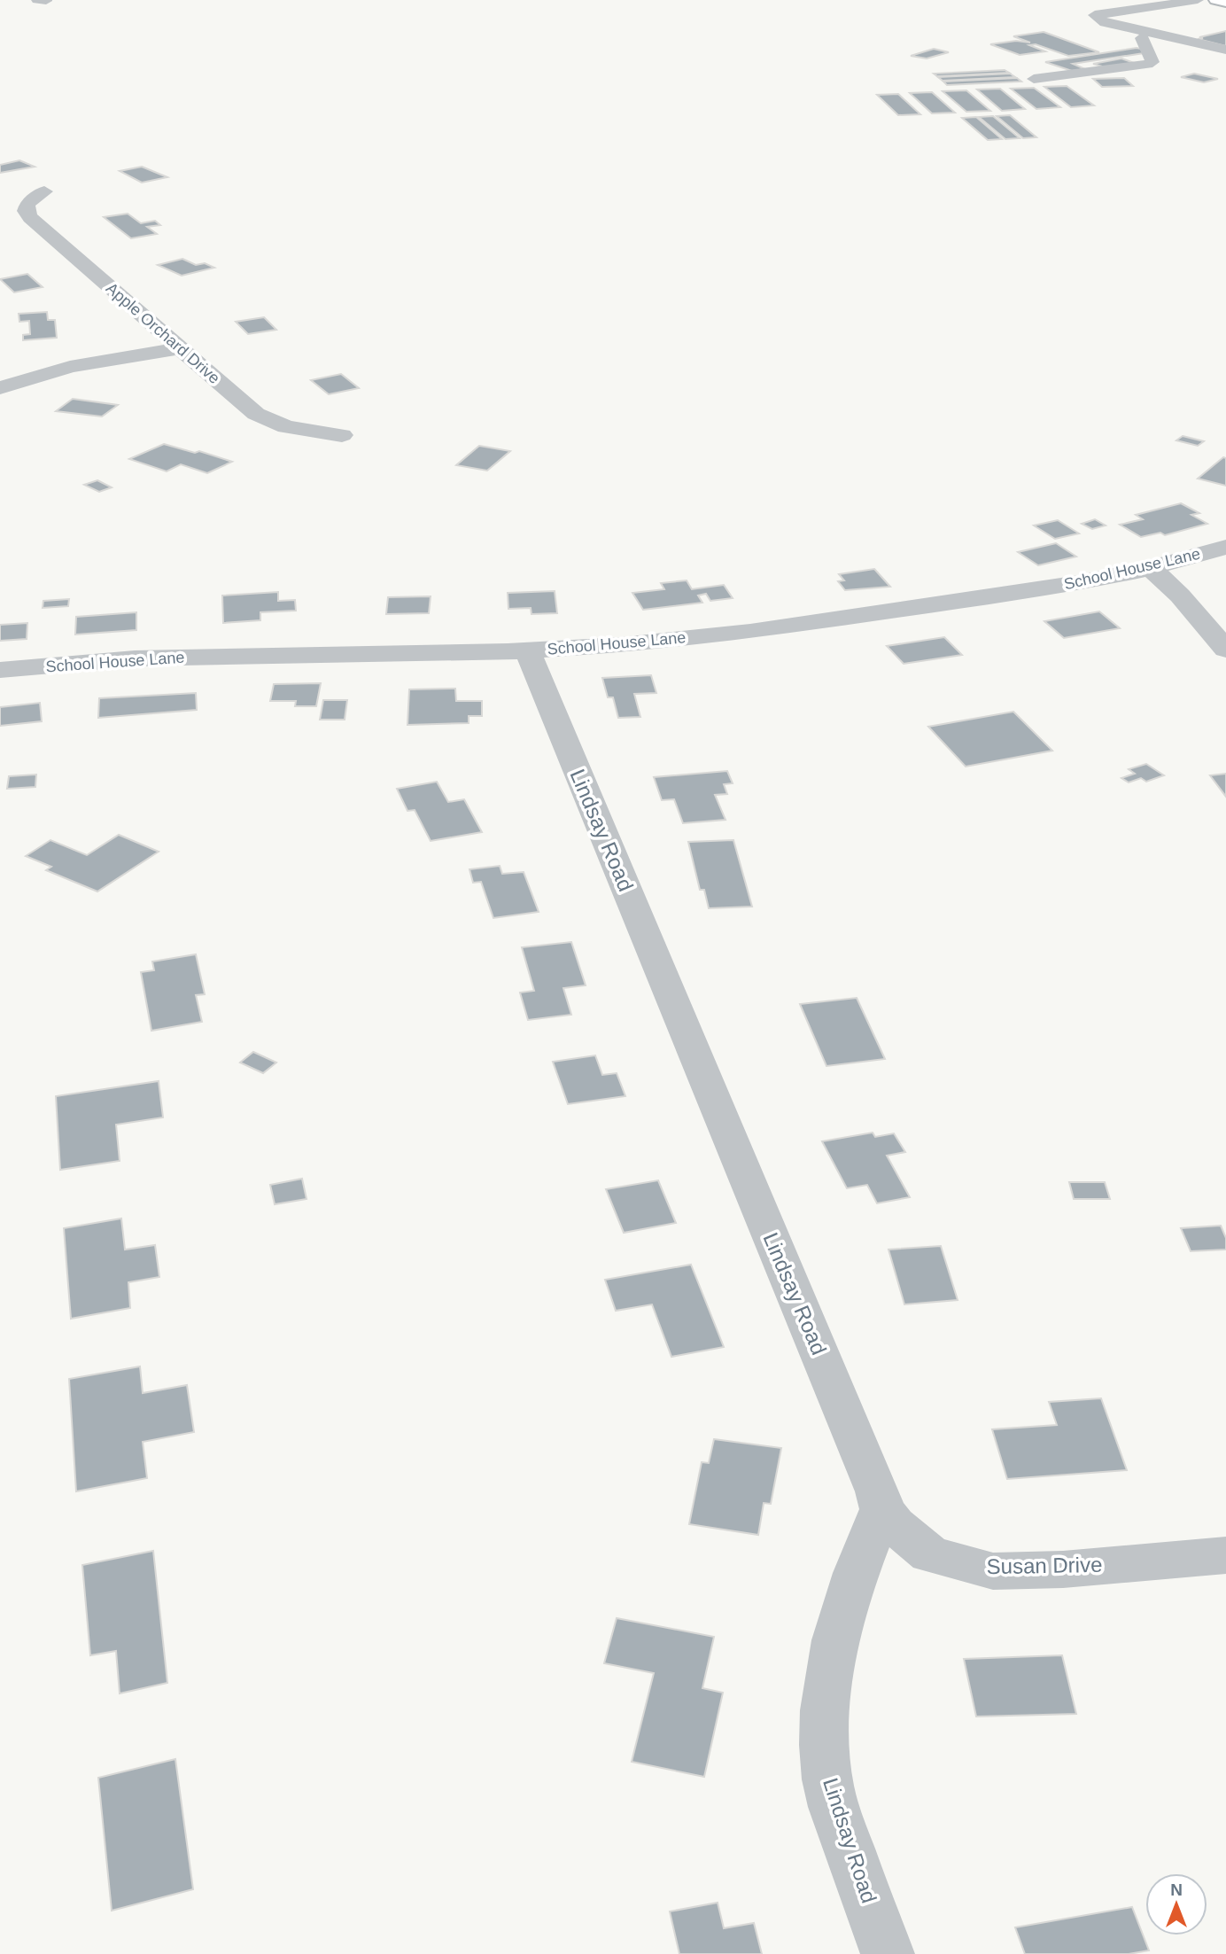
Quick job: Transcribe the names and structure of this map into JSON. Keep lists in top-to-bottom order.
{
  "streets": {
    "street": [
      "Apple Orchard Drive",
      "School House Lane",
      "Lindsay Road",
      "Susan Drive"
    ]
  },
  "crossings": [
    ["School House Lane", "Lindsay Road"],
    ["Lindsay Road", "Susan Drive"]
  ],
  "north": "top"
}
